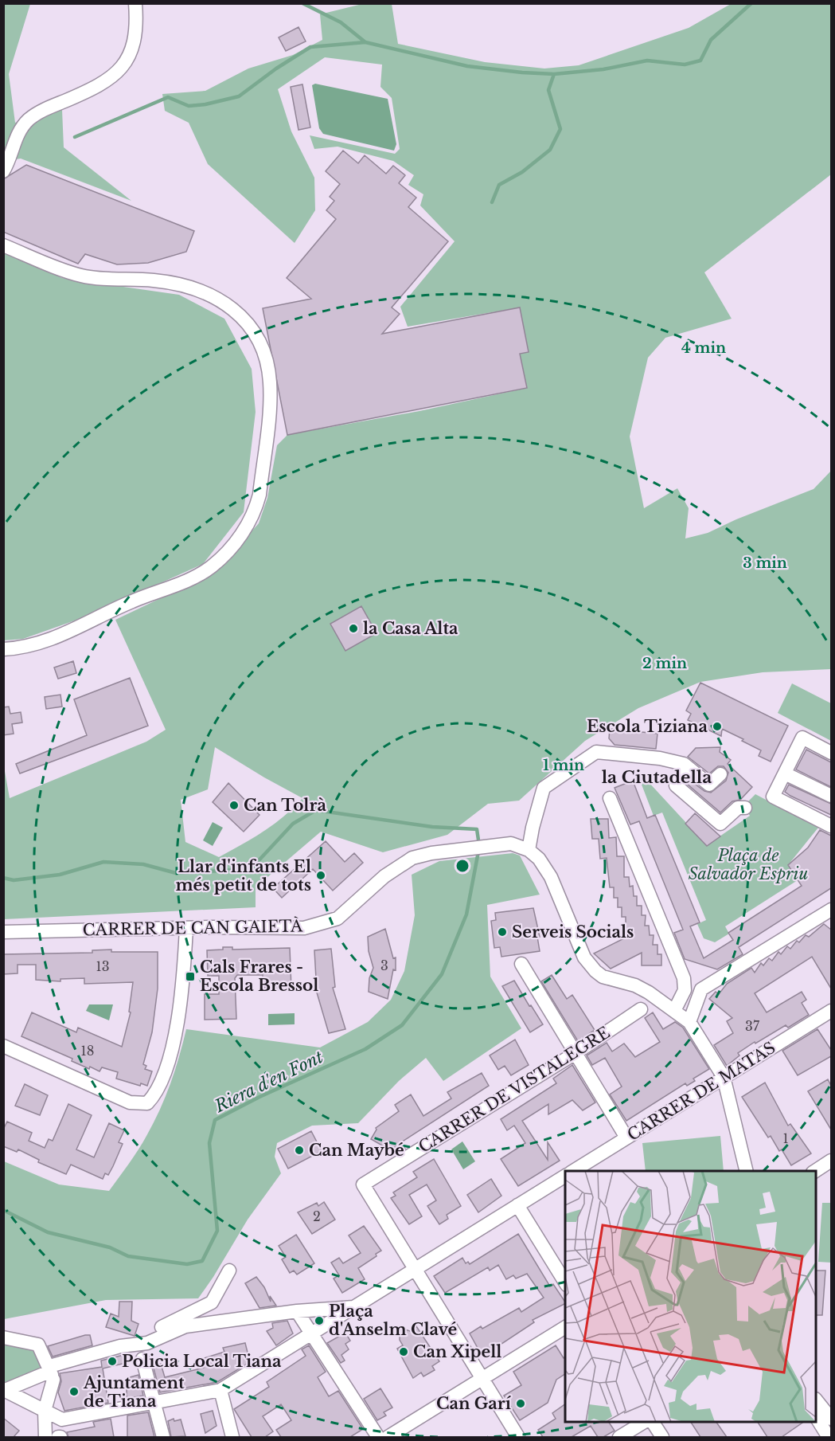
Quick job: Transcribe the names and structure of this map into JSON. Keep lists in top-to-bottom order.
{
  "streets": {
    "street": ["CARRER DE CAN GAIETÀ", "CARRER DE VISTALEGRE", "CARRER DE MATAS"]
  },
  "districts": ["la Ciutadella"],
  "water": ["Riera d'en Font"],
  "parks": ["Plaça de Salvador Espriu"],
  "places": {
    "other": [
      "la Casa Alta",
      "Escola Tiziana",
      "Can Tolrà",
      "Llar d'infants El més petit de tots",
      "Serveis Socials",
      "Can Maybé",
      "Plaça d'Anselm Clavé",
      "Can Xipell",
      "Policia Local Tiana",
      "Ajuntament de Tiana",
      "Can Garí"
    ],
    "transit": ["Cals Frares - Escola Bressol"]
  },
  "house_numbers": [
    "3",
    "13",
    "37",
    "18",
    "1",
    "2"
  ],
  "rings": [
    "4 min",
    "3 min",
    "2 min",
    "1 min"
  ]
}
